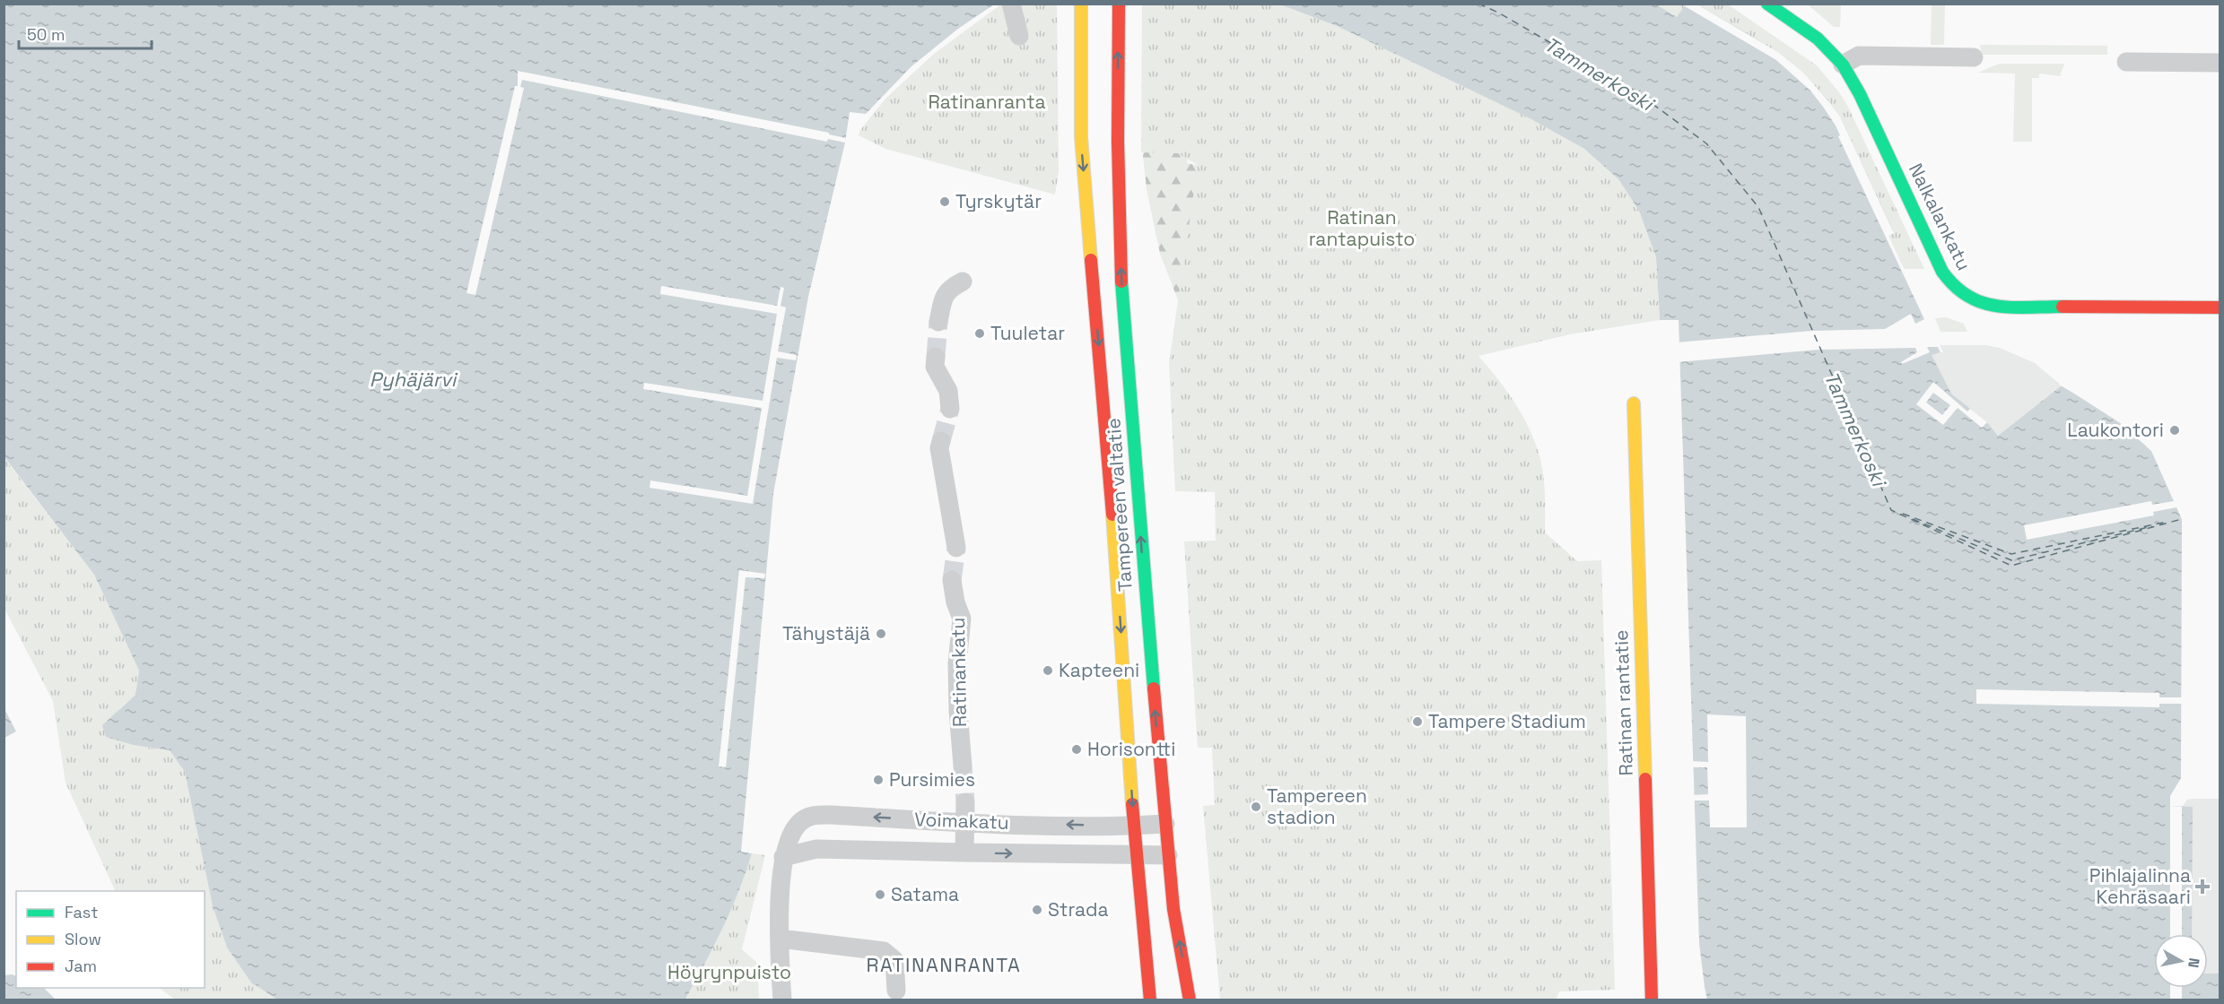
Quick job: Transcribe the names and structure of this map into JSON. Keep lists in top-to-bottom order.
{
  "streets": {
    "main road": ["Nalkalankatu", "Tampereen valtatie", "Ratinan rantatie"],
    "street": ["Ratinankatu", "Voimakatu"]
  },
  "crossings": [
    ["Tampereen valtatie", "Voimakatu"]
  ],
  "districts": ["RATINANRANTA"],
  "water": ["Tammerkoski", "Pyhäjärvi"],
  "parks": ["Ratinanranta", "Ratinan rantapuisto", "Höyrynpuisto"],
  "places": {
    "other": [
      "Tyrskytär",
      "Tuuletar",
      "Laukontori",
      "Tähystäjä",
      "Kapteeni",
      "Tampere Stadium",
      "Horisontti",
      "Pursimies",
      "Tampereen stadion",
      "Satama",
      "Strada"
    ],
    "health": ["Pihlajalinna Kehräsaari"]
  },
  "legend": ["Fast", "Slow", "Jam"],
  "scale_bar": "50 m",
  "north": "right"
}
